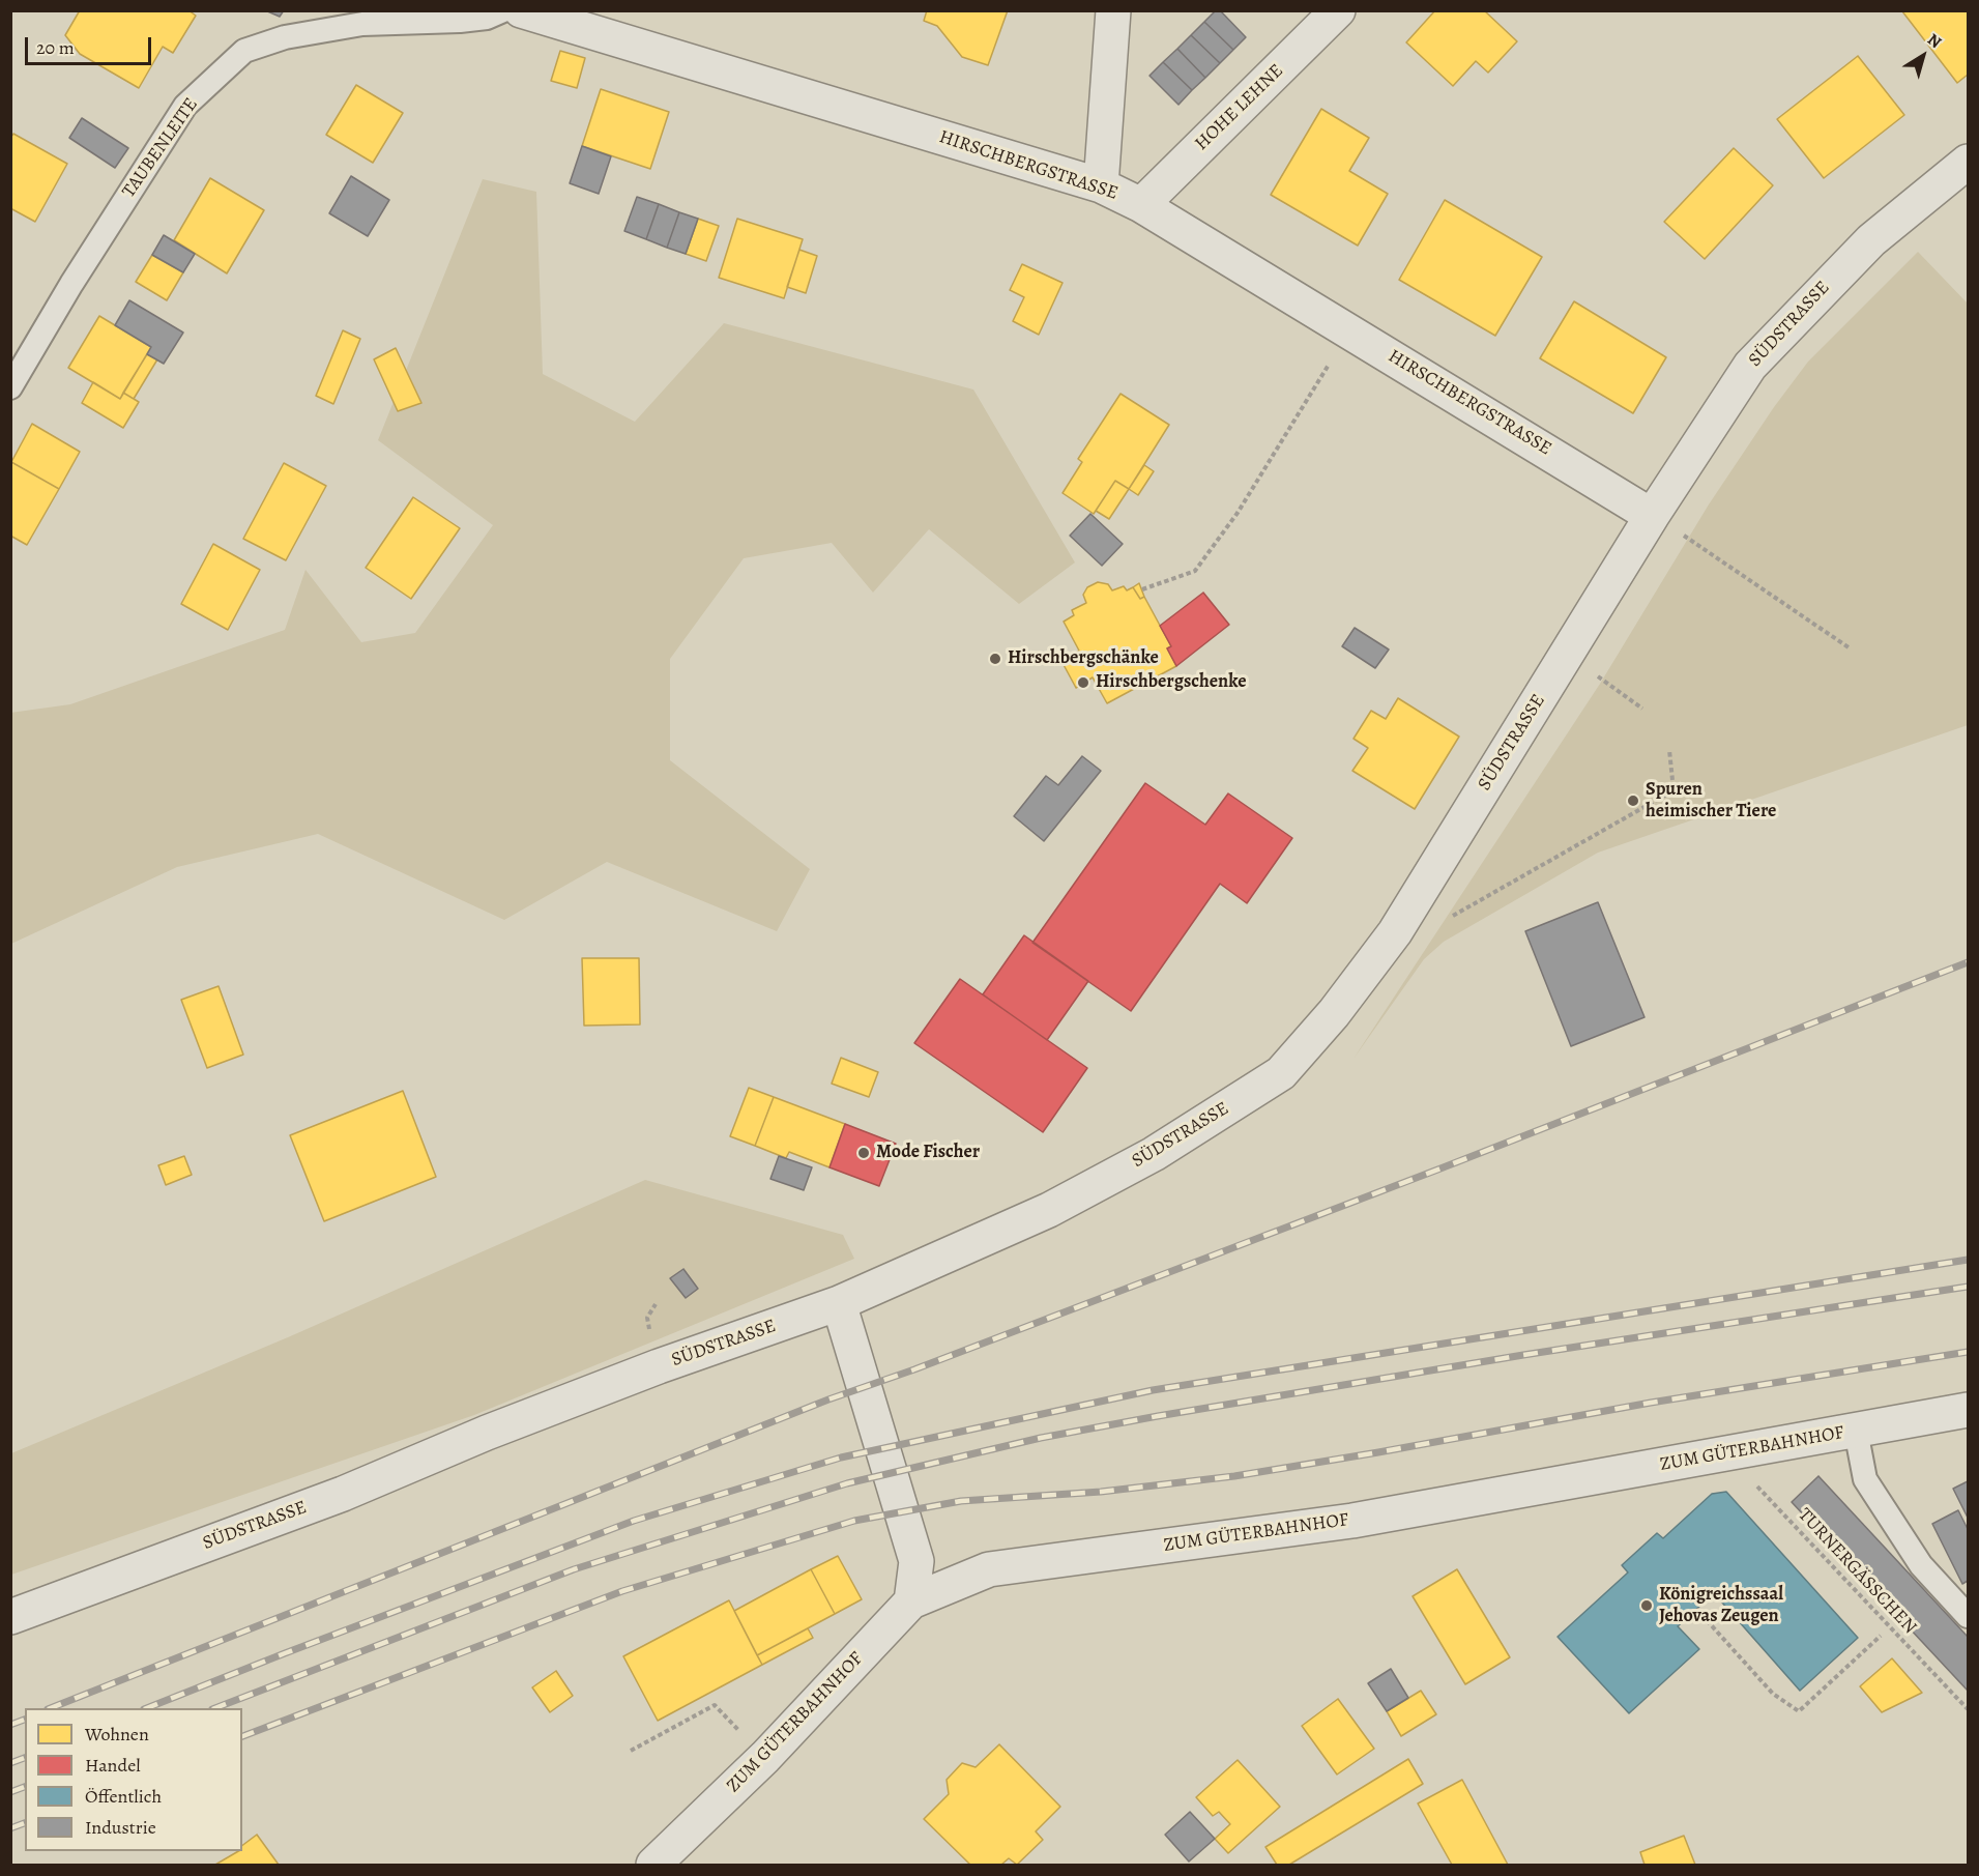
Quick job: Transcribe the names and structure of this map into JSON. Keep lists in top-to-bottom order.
{
  "streets": {
    "street": [
      "HOHE LEHNE",
      "HIRSCHBERGSTRASSE",
      "SÜDSTRASSE",
      "ZUM GÜTERBAHNHOF"
    ],
    "lane": ["TAUBENLEITE"],
    "path": ["TURNERGÄSSCHEN"]
  },
  "crossings": [
    ["HOHE LEHNE", "HIRSCHBERGSTRASSE"],
    ["HIRSCHBERGSTRASSE", "SÜDSTRASSE"],
    ["ZUM GÜTERBAHNHOF", "TURNERGÄSSCHEN"]
  ],
  "places": [
    "Hirschbergschänke",
    "Hirschbergschenke",
    "Spuren heimischer Tiere",
    "Mode Fischer",
    "Königreichssaal Jehovas Zeugen"
  ],
  "legend": [
    "Wohnen",
    "Handel",
    "Öffentlich",
    "Industrie"
  ],
  "scale_bar": "20 m",
  "north": "top right"
}
